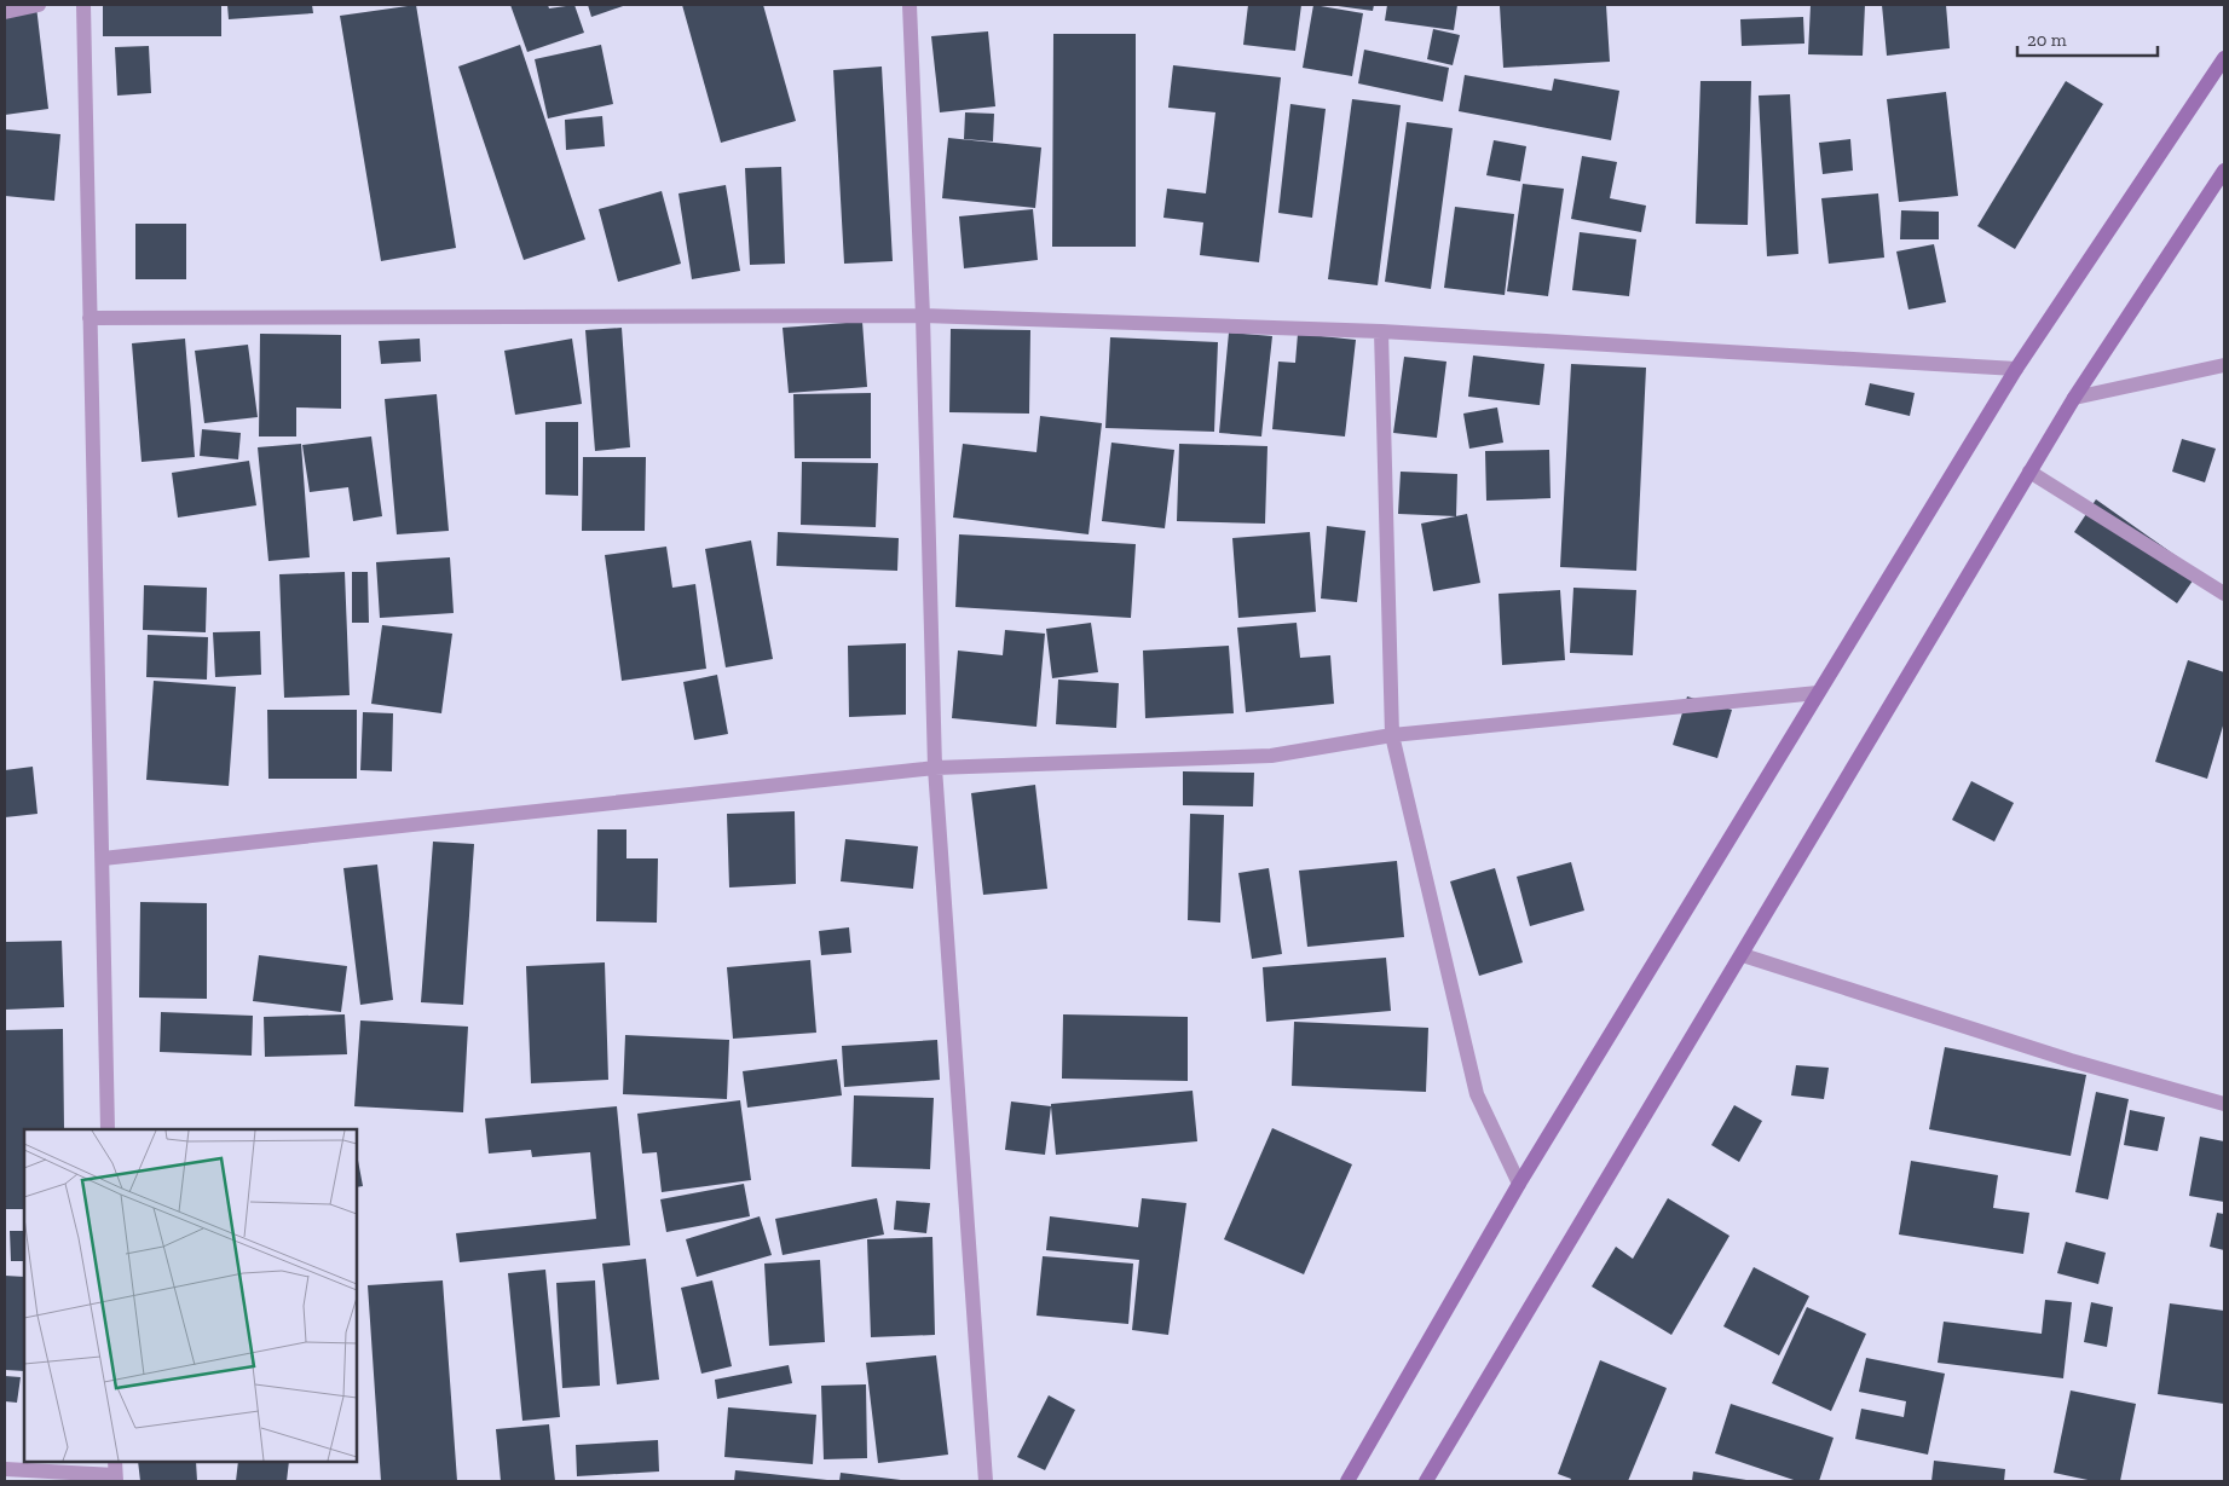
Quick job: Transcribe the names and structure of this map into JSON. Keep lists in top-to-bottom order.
{
  "scale_bar": "20 m"
}
